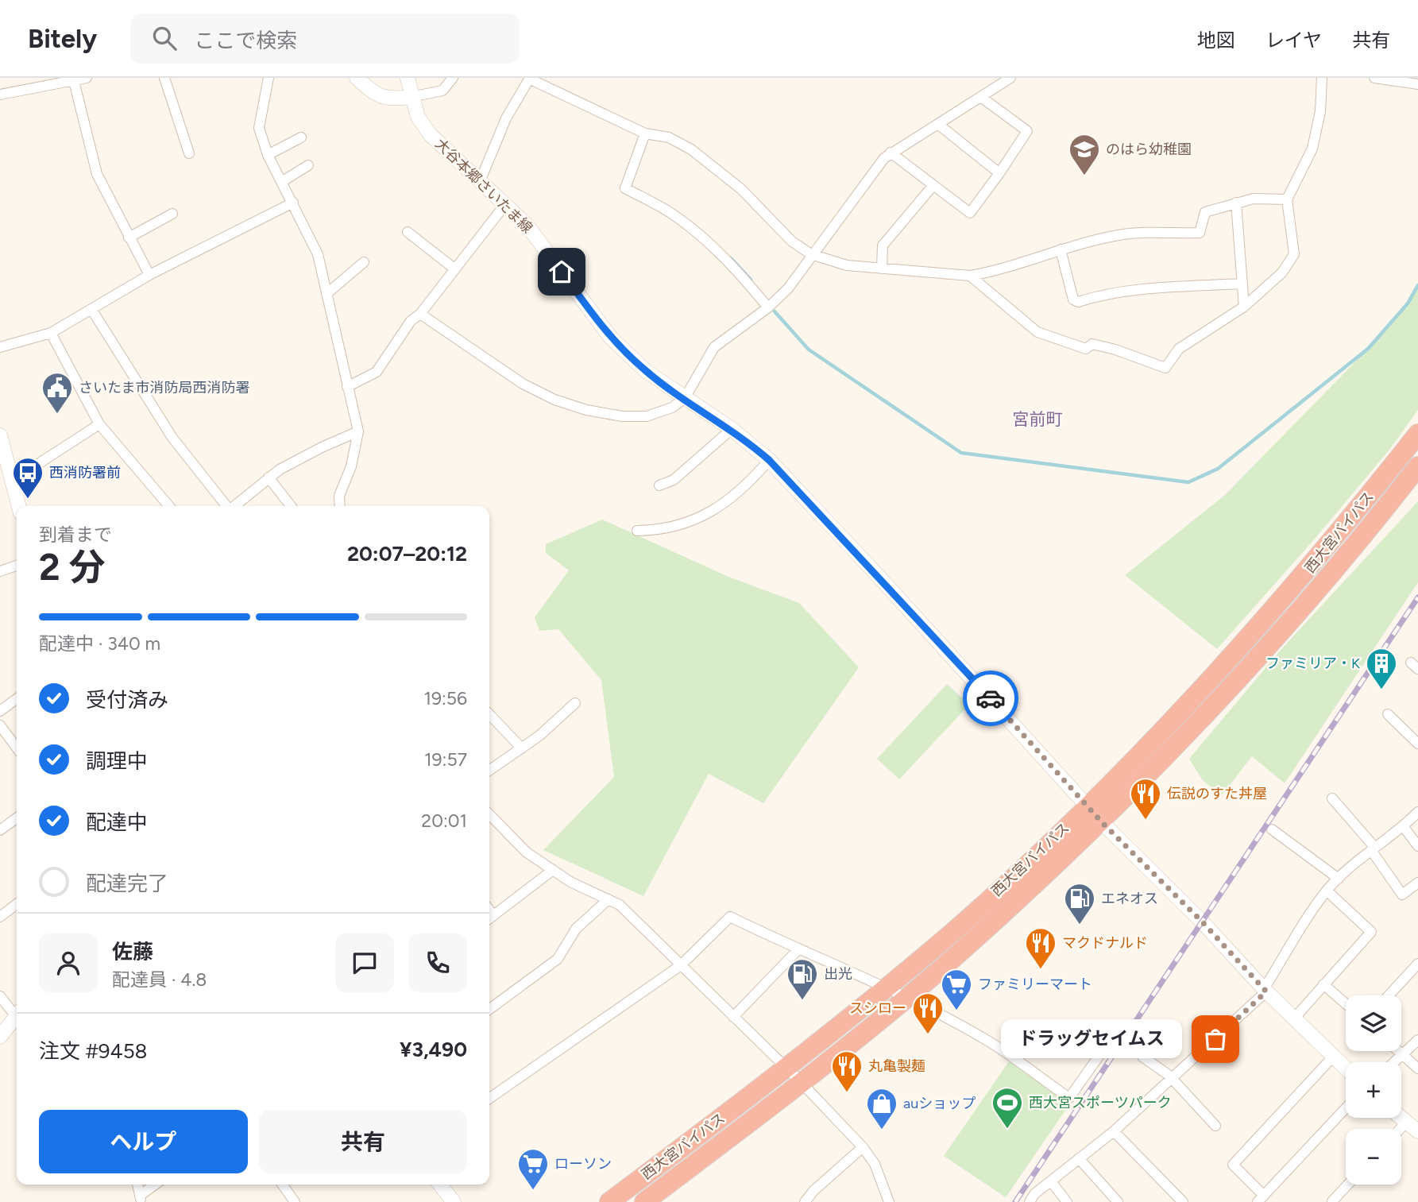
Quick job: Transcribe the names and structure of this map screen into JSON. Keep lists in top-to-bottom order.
{
  "streets": {
    "highway": ["西大宮バイパス"],
    "main road": ["大谷本郷さいたま線"]
  },
  "crossings": [
    ["大谷本郷さいたま線", "西大宮バイパス"]
  ],
  "districts": ["宮前町"],
  "places": {
    "school or university": ["のはら幼稚園"],
    "public building": ["さいたま市消防局西消防署"],
    "bus stop": ["西消防署前"],
    "building": ["ファミリア・K"],
    "restaurant": [
      "伝説のすた丼屋",
      "マクドナルド",
      "スシロー",
      "丸亀製麺"
    ],
    "fuel station": ["エネオス", "出光"],
    "supermarket": ["ファミリーマート", "ローソン"],
    "other": ["ドラッグセイムス"],
    "sports": ["西大宮スポーツパーク"],
    "shop": ["auショップ"]
  },
  "page": {
    "header": "Bitely",
    "search": "ここで検索",
    "nav": ["地図", "レイヤ", "共有"],
    "heading": ["2 分", "到着まで", "20:07–20:12"],
    "panel": [
      "佐藤",
      "配達員 · 4.8",
      "注文 #9458",
      "¥3,490"
    ],
    "bar": "配達中 · 340 m",
    "list": [
      ["受付済み", "19:56"],
      ["調理中", "19:57"],
      ["配達中", "20:01"],
      "配達完了"
    ],
    "map_buttons": ["+", "−"],
    "bubble": "ドラッグセイムス",
    "buttons": ["ヘルプ", "共有"]
  }
}
